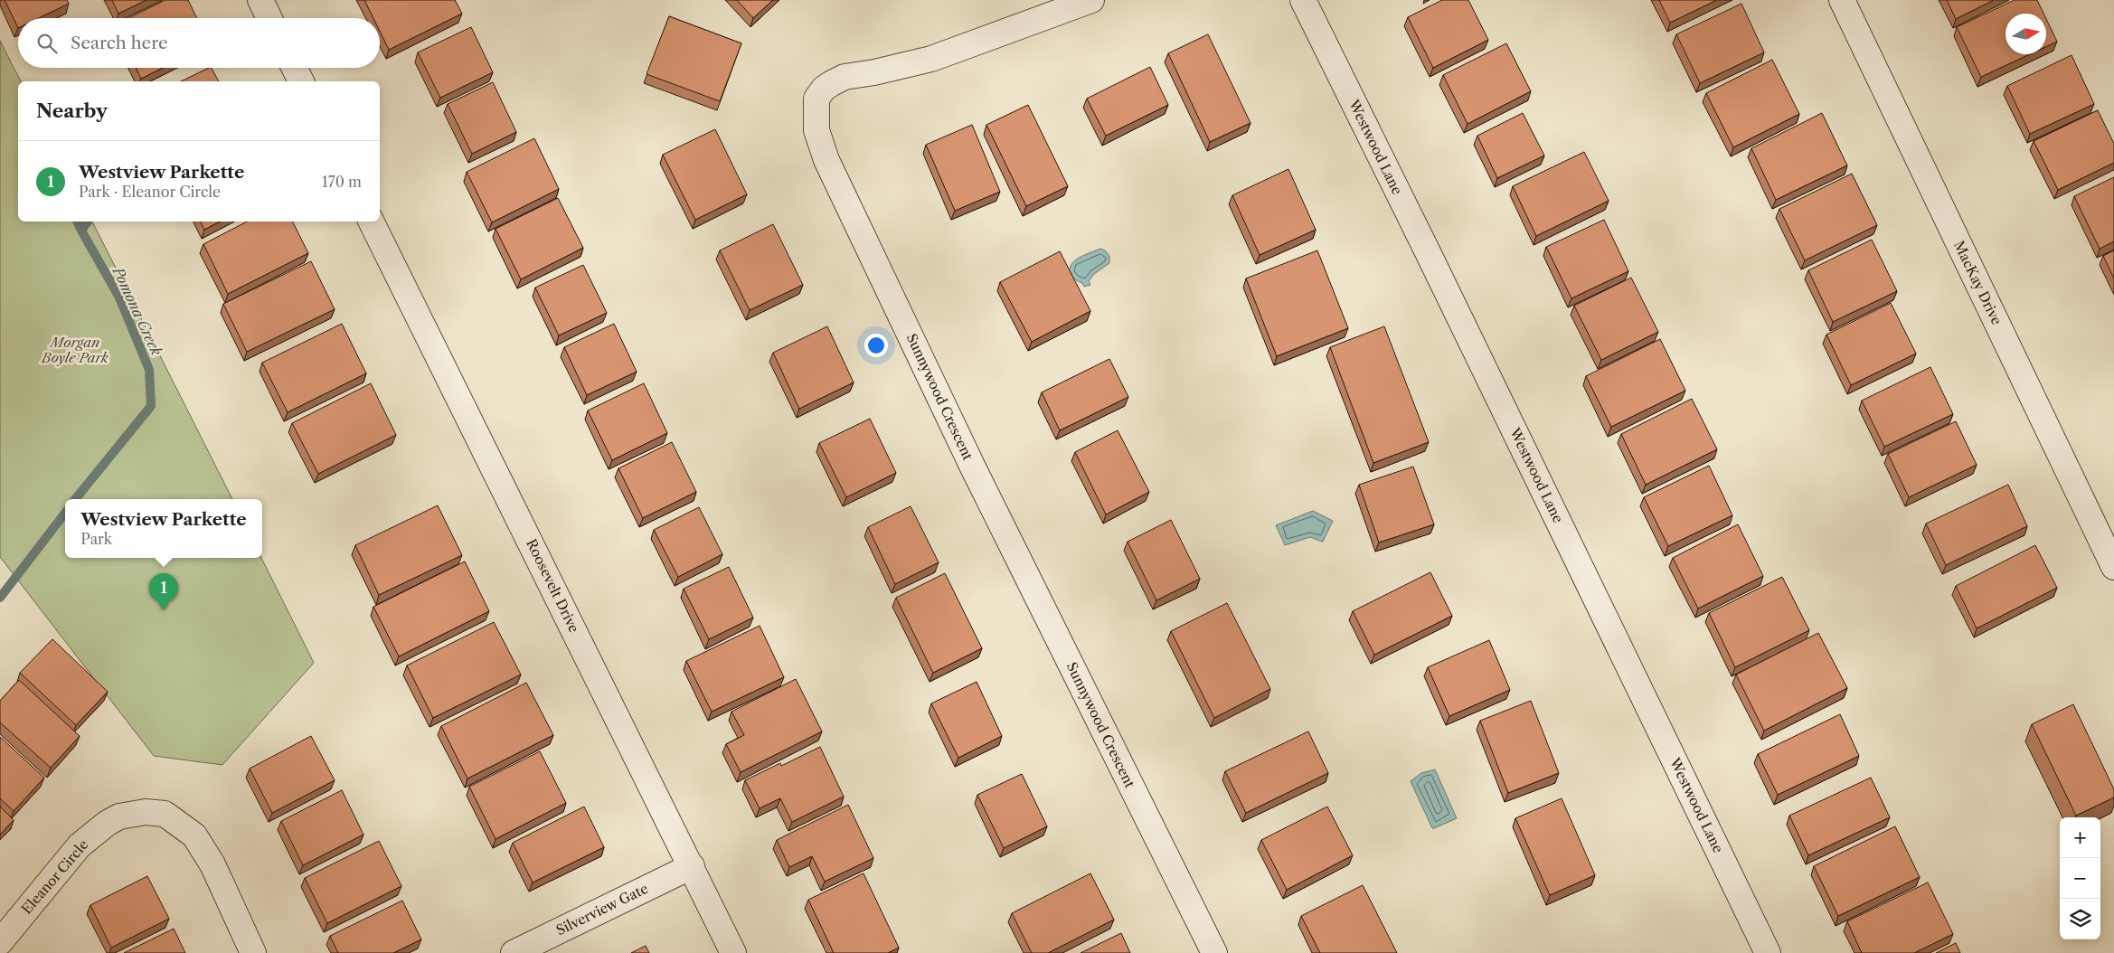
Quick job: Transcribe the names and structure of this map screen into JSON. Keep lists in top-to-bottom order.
{
  "streets": {
    "street": [
      "Westwood Lane",
      "MacKay Drive",
      "Sunnywood Crescent",
      "Roosevelt Drive",
      "Eleanor Circle",
      "Silverview Gate"
    ]
  },
  "crossings": [
    ["Roosevelt Drive", "Silverview Gate"]
  ],
  "water": ["Pomona Creek"],
  "parks": ["Morgan Boyle Park"],
  "north": "right",
  "page": {
    "search": "Search here",
    "heading": "Nearby",
    "list": [
      {
        "mark": "1",
        "name": "Westview Parkette",
        "note": "Park · Eleanor Circle",
        "value": "170 m"
      }
    ],
    "popup": ["Westview Parkette", "Park"],
    "pins": "1",
    "map_buttons": ["+", "−"]
  }
}
